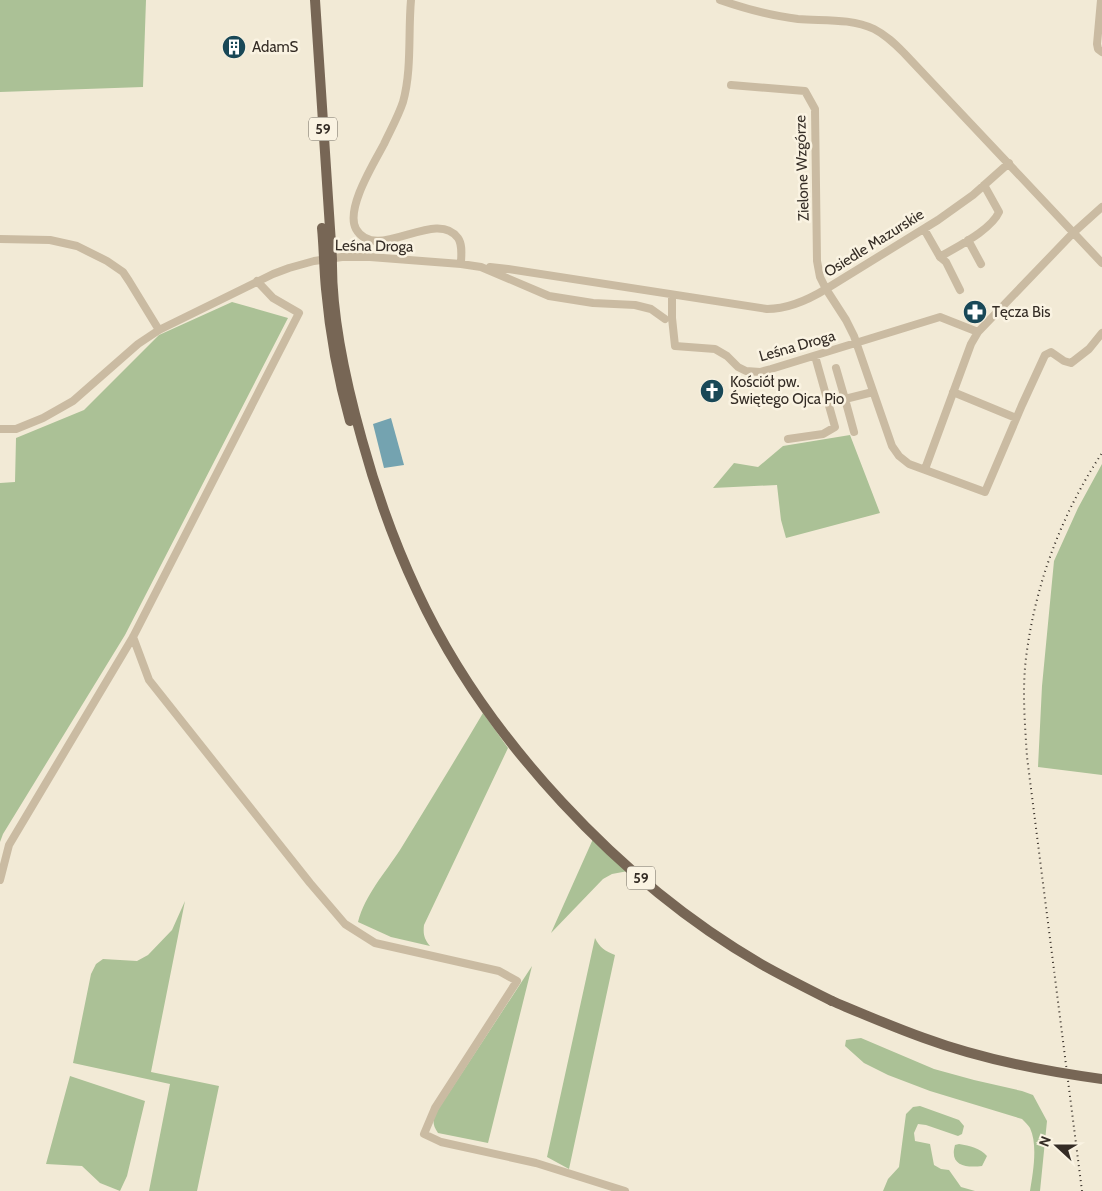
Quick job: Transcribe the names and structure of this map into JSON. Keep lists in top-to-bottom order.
{
  "streets": {
    "main road": ["59"],
    "street": ["Zielone Wzgórze", "Osiedle Mazurskie", "Leśna Droga"]
  },
  "crossings": [
    ["59", "Leśna Droga"],
    ["Zielone Wzgórze", "Osiedle Mazurskie"],
    ["Osiedle Mazurskie", "Leśna Droga"]
  ],
  "places": {
    "building": ["AdamS"],
    "pharmacy": ["Tęcza Bis"],
    "church": ["Kościół pw. Świętego Ojca Pio"]
  },
  "north": "left"
}
